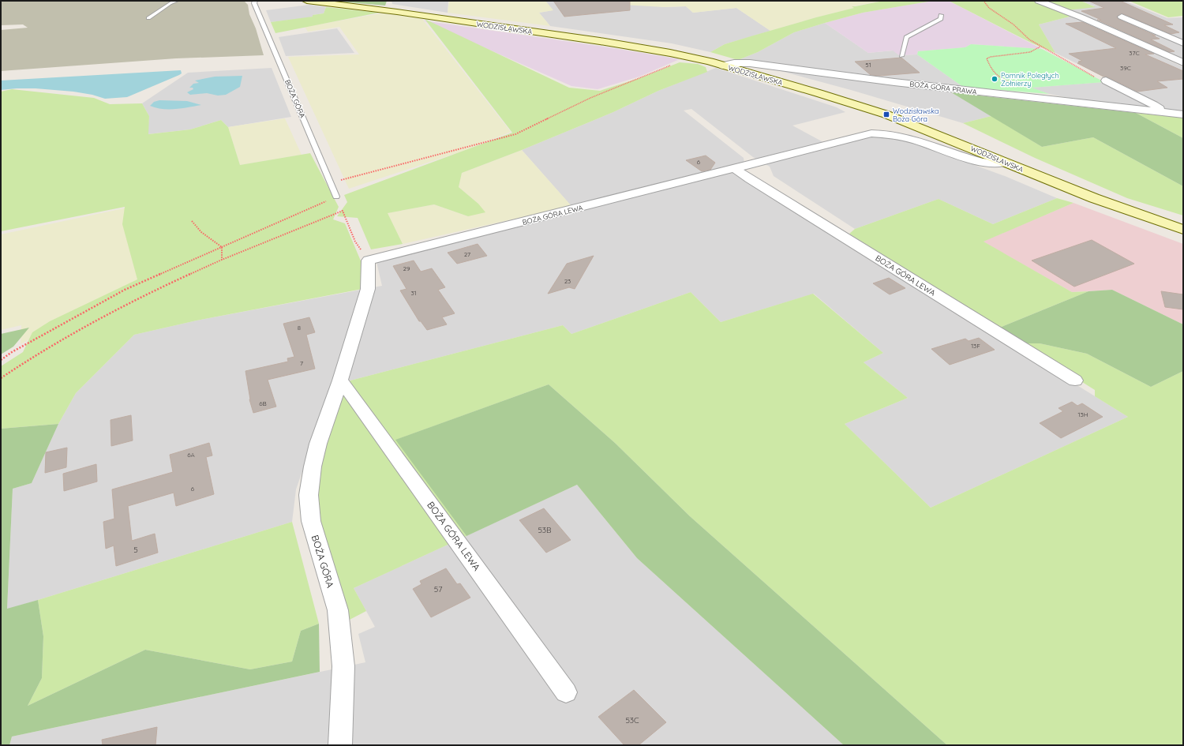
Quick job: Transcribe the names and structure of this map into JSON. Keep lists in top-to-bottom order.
{
  "streets": {
    "main road": ["WODZISŁAWSKA"],
    "street": ["BOŻA GÓRA PRAWA", "BOŻA GÓRA", "BOŻA GÓRA LEWA"]
  },
  "crossings": [
    ["WODZISŁAWSKA", "BOŻA GÓRA PRAWA"],
    ["WODZISŁAWSKA", "BOŻA GÓRA LEWA"],
    ["BOŻA GÓRA", "BOŻA GÓRA LEWA"]
  ],
  "places": {
    "other": ["Pomnik Poległych Żołnierzy"],
    "transit": ["Wodzisławska Boża Góra"]
  },
  "house_numbers": [
    "37C",
    "51",
    "39C",
    "6",
    "27",
    "29",
    "23",
    "31",
    "8",
    "13F",
    "7",
    "6B",
    "13H",
    "6A",
    "6",
    "53B",
    "5",
    "57",
    "53C"
  ]
}
